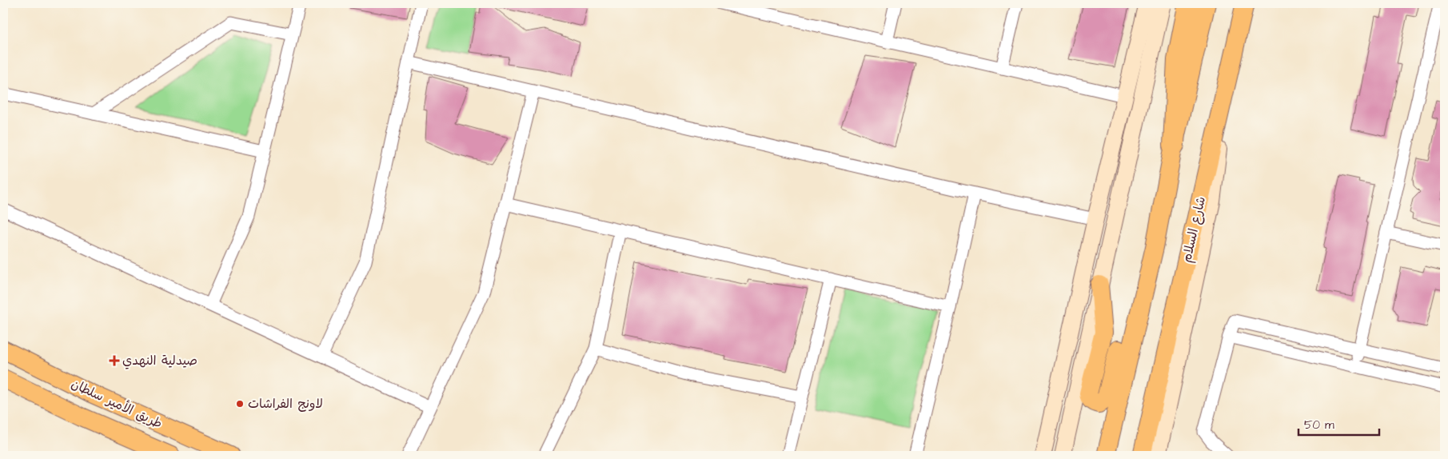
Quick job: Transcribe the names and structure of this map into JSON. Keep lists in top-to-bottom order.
{
  "streets": {
    "main road": ["شارع السلام", "طريق الأمير سلطان"]
  },
  "places": {
    "health": ["صيدلية النهدي"],
    "other": ["لاونج الفراشات"]
  },
  "scale_bar": "50 m"
}
